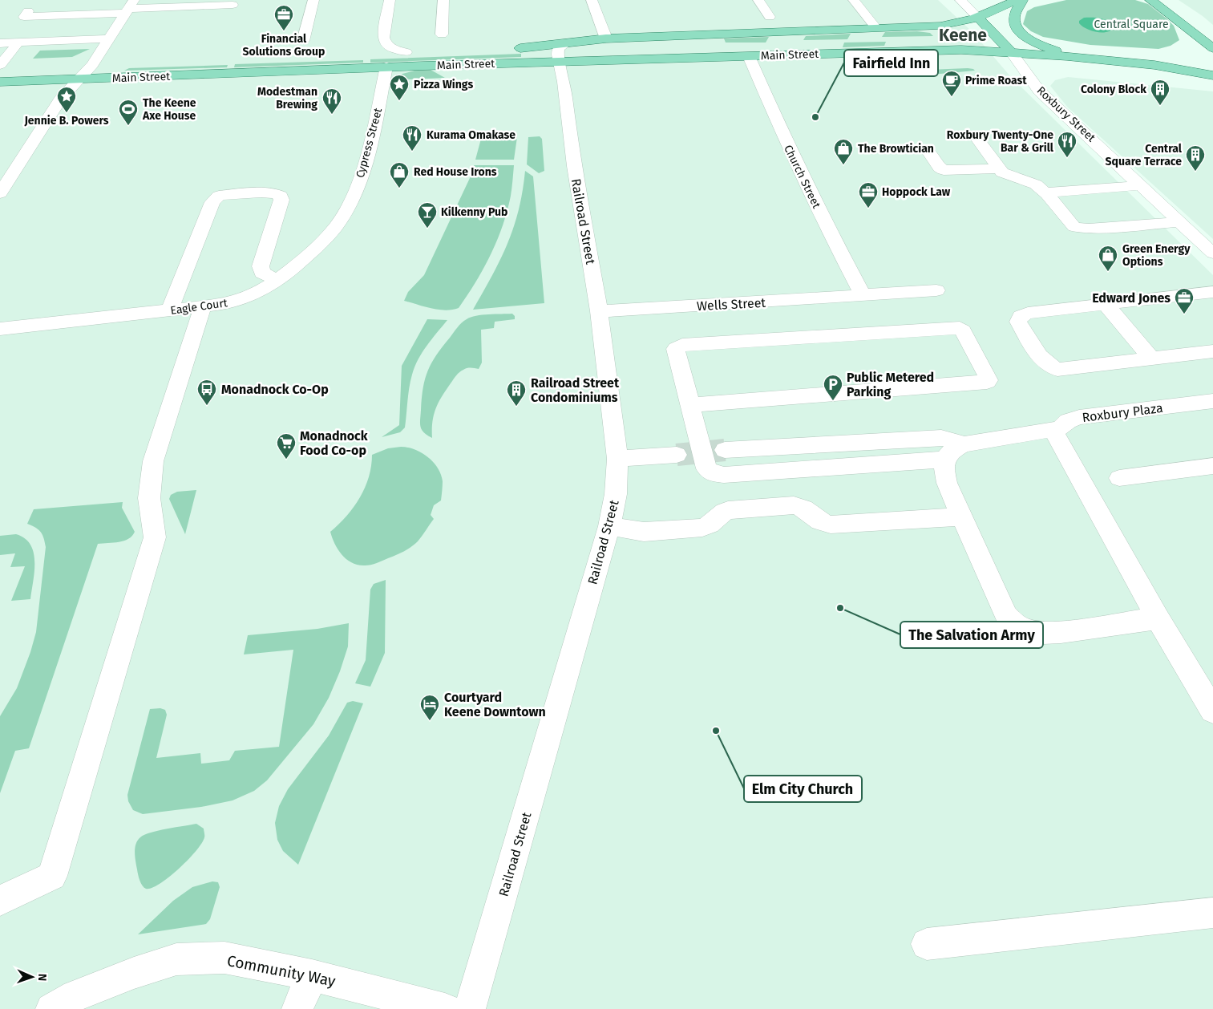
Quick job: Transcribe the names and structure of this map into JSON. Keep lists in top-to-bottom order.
{
  "streets": {
    "main road": ["Main Street"],
    "street": [
      "Roxbury Street",
      "Cypress Street",
      "Church Street",
      "Railroad Street",
      "Wells Street",
      "Eagle Court",
      "Roxbury Plaza",
      "Community Way"
    ]
  },
  "crossings": [
    ["Main Street", "Roxbury Street"],
    ["Main Street", "Cypress Street"],
    ["Main Street", "Church Street"],
    ["Main Street", "Railroad Street"],
    ["Cypress Street", "Eagle Court"],
    ["Church Street", "Wells Street"],
    ["Railroad Street", "Wells Street"]
  ],
  "districts": ["Keene"],
  "parks": ["Central Square"],
  "places": {
    "office": ["Financial Solutions Group", "Hoppock Law", "Edward Jones"],
    "cafe": ["Prime Roast"],
    "place": ["Pizza Wings", "Jennie B. Powers"],
    "building": ["Colony Block", "Central Square Terrace", "Railroad Street Condominiums"],
    "restaurant": ["Modestman Brewing", "Kurama Omakase", "Roxbury Twenty-One Bar & Grill"],
    "other": ["Fairfield Inn", "The Salvation Army", "Elm City Church"],
    "sports": ["The Keene Axe House"],
    "shop": ["The Browtician", "Red House Irons", "Green Energy Options"],
    "bar": ["Kilkenny Pub"],
    "parking": ["Public Metered Parking"],
    "bus stop": ["Monadnock Co-Op"],
    "supermarket": ["Monadnock Food Co-op"],
    "hotel": ["Courtyard Keene Downtown"]
  },
  "north": "right"
}
